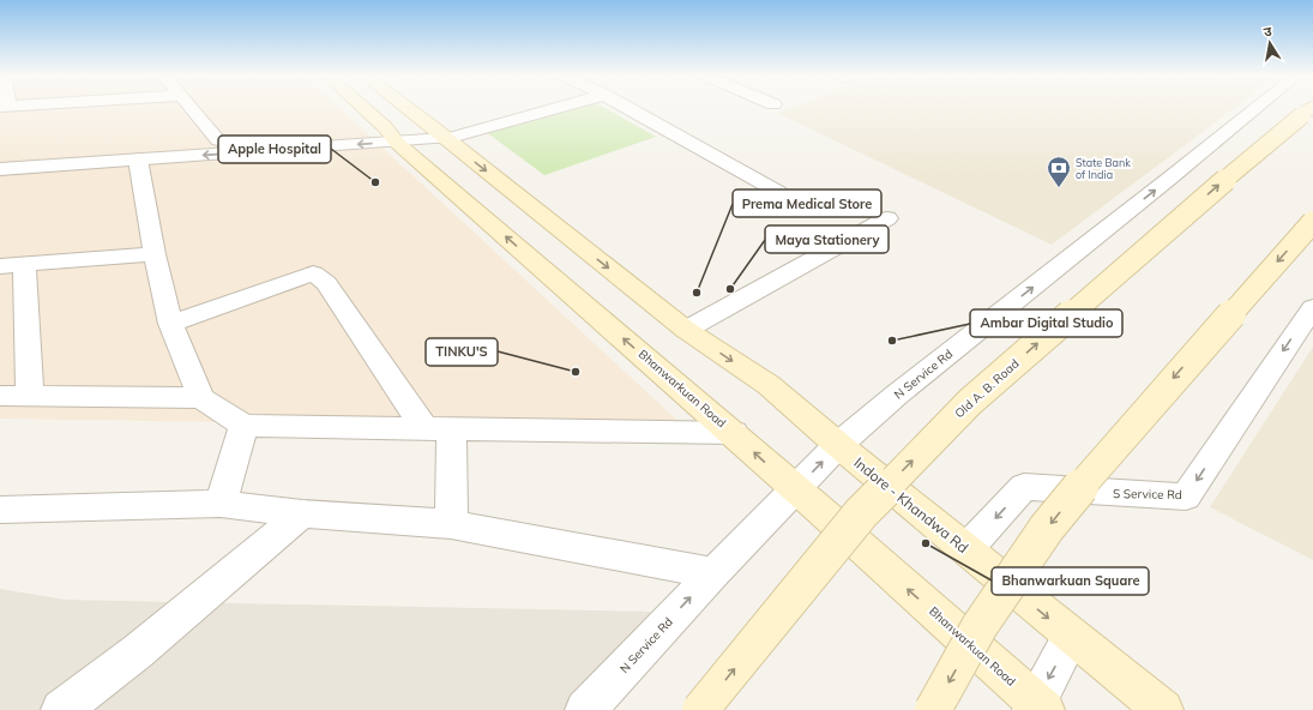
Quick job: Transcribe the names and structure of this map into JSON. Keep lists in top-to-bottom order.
{
  "streets": {
    "main road": ["Bhanwarkuan Road", "Old A. B. Road", "Indore - Khandwa Rd"],
    "street": ["N Service Rd", "S Service Rd"]
  },
  "crossings": [
    ["N Service Rd", "Bhanwarkuan Road"],
    ["N Service Rd", "Indore - Khandwa Rd"],
    ["S Service Rd", "Indore - Khandwa Rd"]
  ],
  "one_way": ["N Service Rd", "S Service Rd"],
  "places": {
    "other": [
      "Apple Hospital",
      "Maya Stationery",
      "Prema Medical Store",
      "Ambar Digital Studio",
      "TINKU'S",
      "Bhanwarkuan Square"
    ],
    "bank": ["State Bank of India"]
  },
  "north": "top"
}
